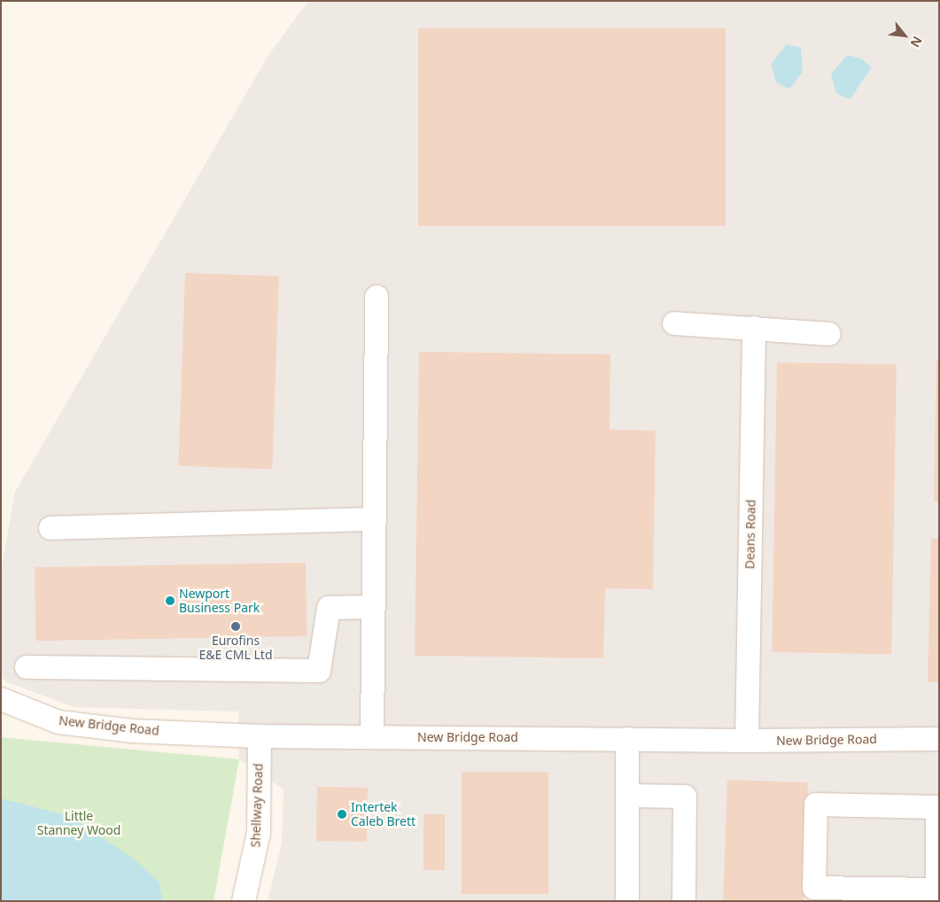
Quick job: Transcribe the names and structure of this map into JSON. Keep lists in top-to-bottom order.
{
  "streets": {
    "street": ["Deans Road", "New Bridge Road", "Shellway Road"]
  },
  "crossings": [
    ["Deans Road", "New Bridge Road"],
    ["New Bridge Road", "Shellway Road"]
  ],
  "parks": ["Little Stanney Wood"],
  "places": ["Newport Business Park", "Eurofins E&E CML Ltd", "Intertek Caleb Brett"],
  "north": "bottom right"
}
